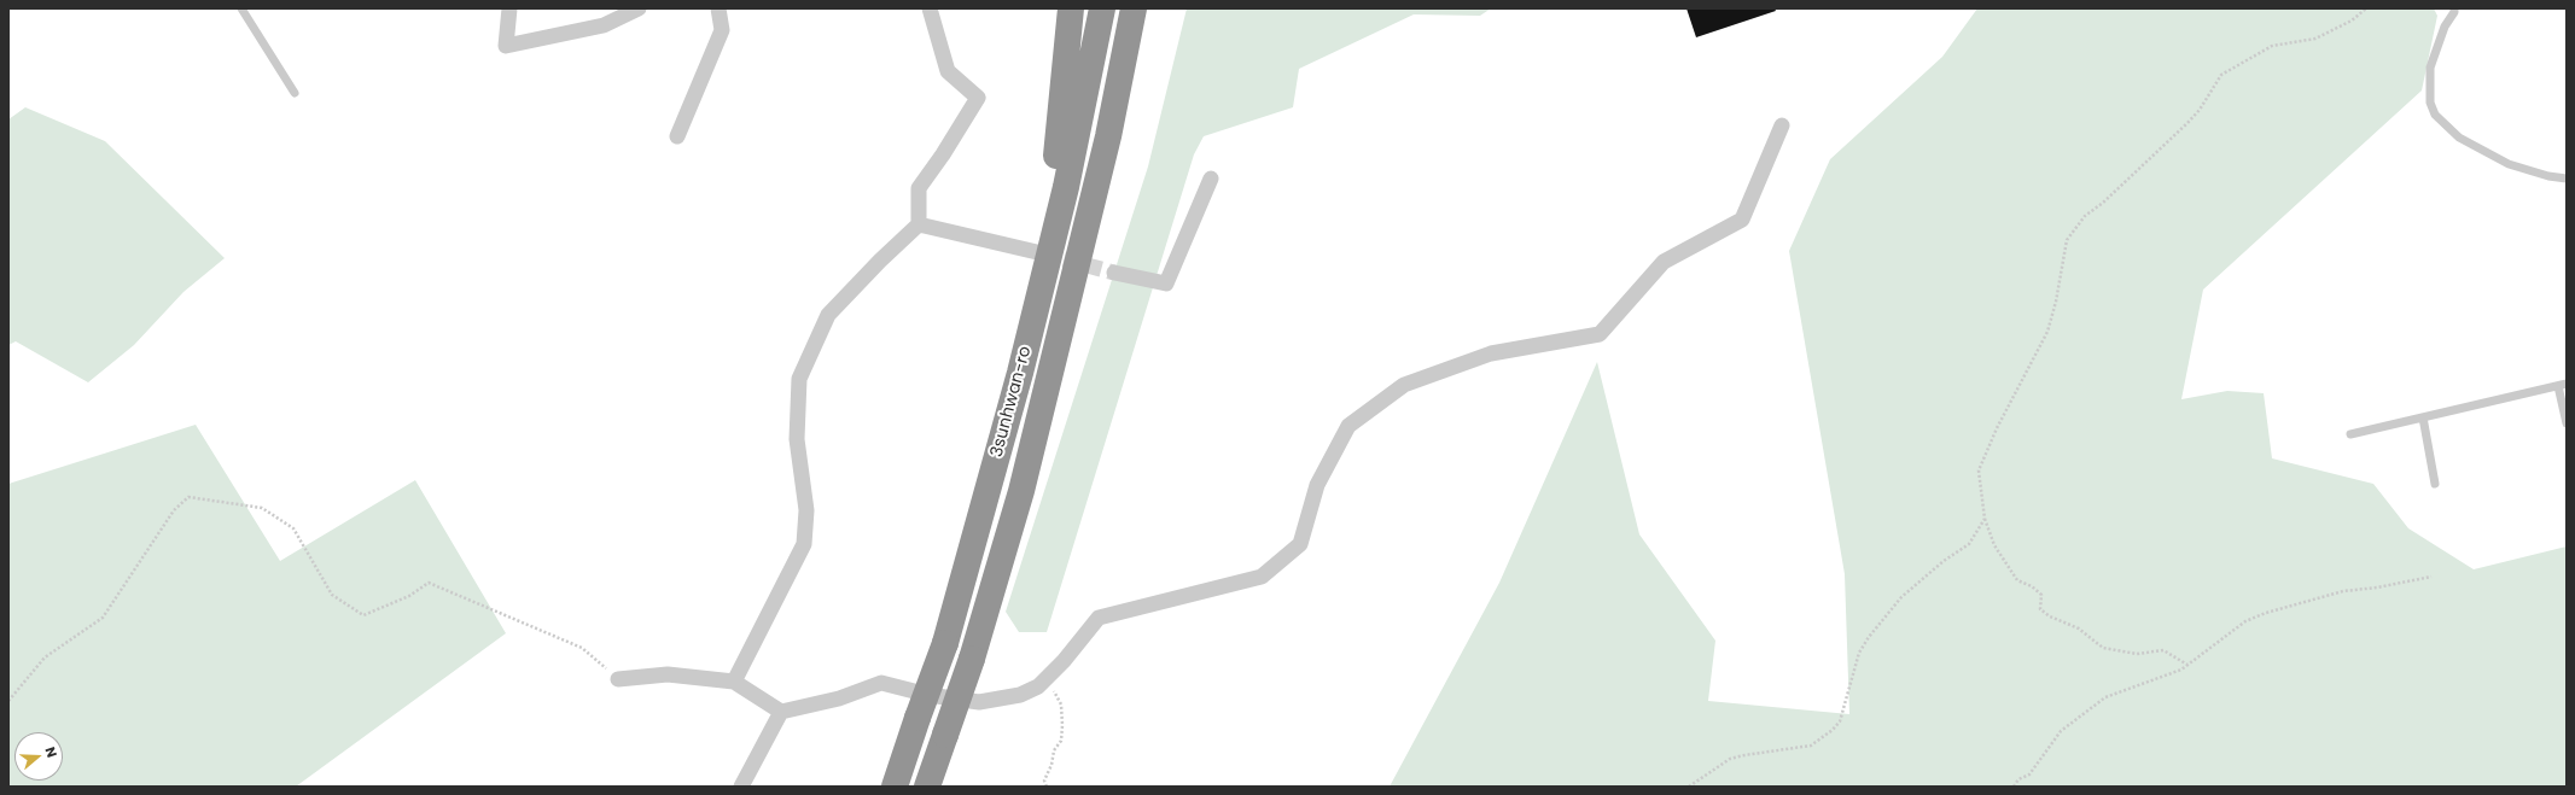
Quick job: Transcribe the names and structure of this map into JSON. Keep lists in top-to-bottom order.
{
  "streets": {
    "highway": ["3sunhwan-ro"]
  },
  "north": "right"
}
